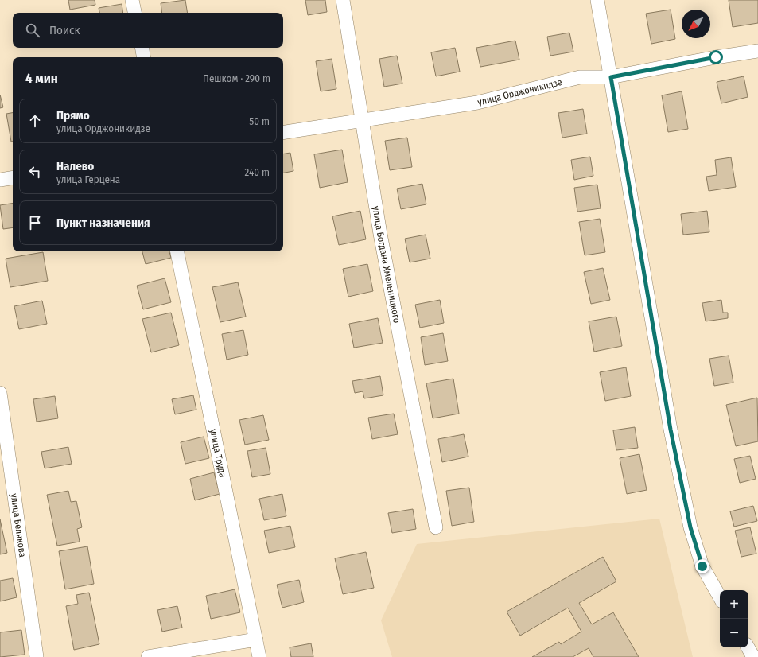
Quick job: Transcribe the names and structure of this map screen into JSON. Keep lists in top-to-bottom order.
{
  "streets": {
    "street": [
      "улица Орджоникидзе",
      "улица Богдана Хмельницкого",
      "улица Труда",
      "улица Белякова"
    ]
  },
  "crossings": [
    ["улица Орджоникидзе", "улица Богдана Хмельницкого"]
  ],
  "north": "bottom left",
  "page": {
    "search": "Поиск",
    "heading": ["4 мин", "Пешком · 290 m"],
    "list": [
      ["Прямо", "улица Орджоникидзе", "50 m"],
      ["Налево", "улица Герцена", "240 m"],
      "Пункт назначения"
    ],
    "map_buttons": ["+", "−"]
  }
}
